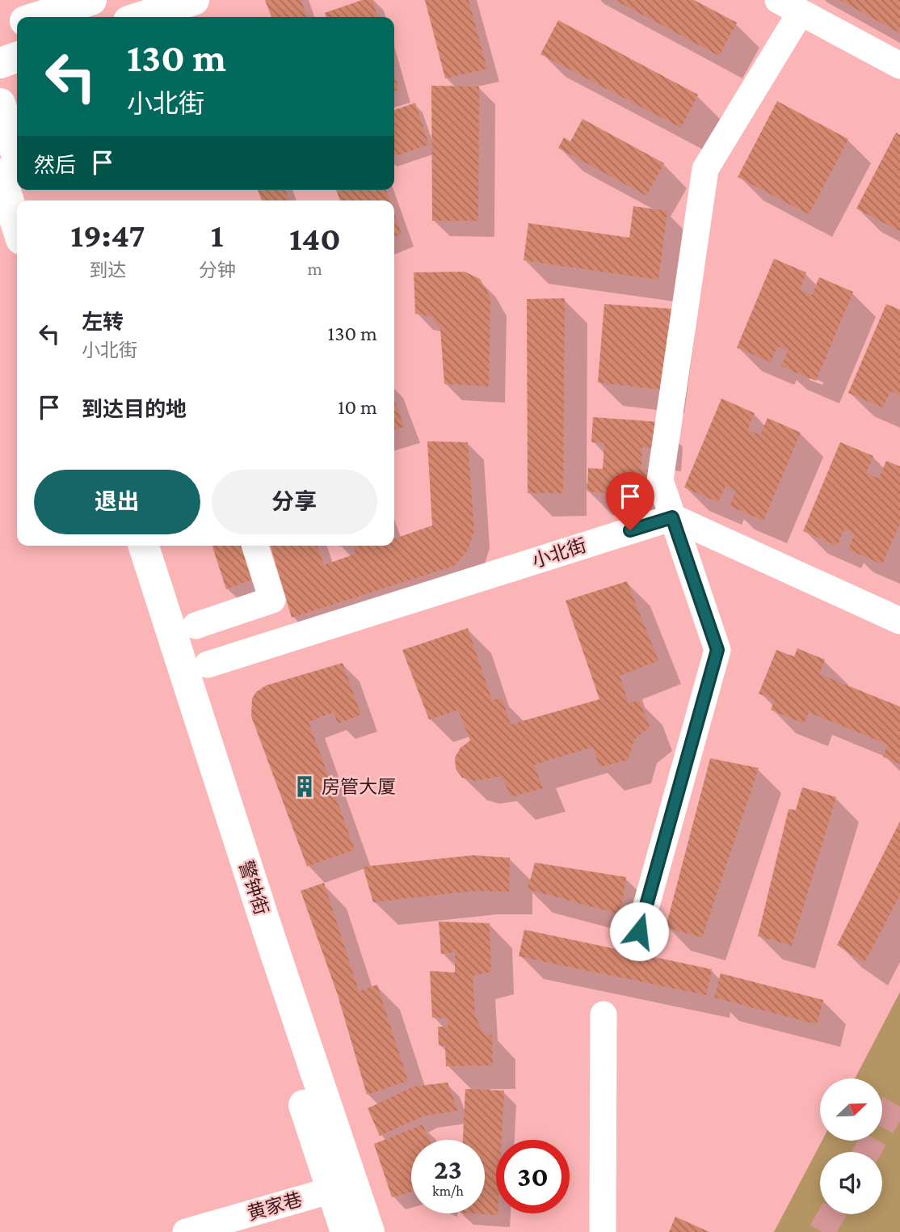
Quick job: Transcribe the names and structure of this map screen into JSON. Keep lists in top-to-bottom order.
{
  "streets": {
    "main road": ["警钟街"],
    "street": ["小北街", "黄家巷"]
  },
  "crossings": [
    ["警钟街", "黄家巷"]
  ],
  "places": {
    "building": ["房管大厦"]
  },
  "north": "top right",
  "page": {
    "turn": ["130 m", "小北街"],
    "then": "然后",
    "eta": [
      "19:47",
      "到达",
      "1",
      "分钟",
      "140",
      "m"
    ],
    "list": [
      {
        "name": "左转",
        "note": "小北街",
        "value": "130 m"
      },
      {
        "name": "到达目的地",
        "value": "10 m"
      }
    ],
    "buttons": ["退出", "分享"],
    "speed": "23 km/h",
    "limit": "30"
  }
}
